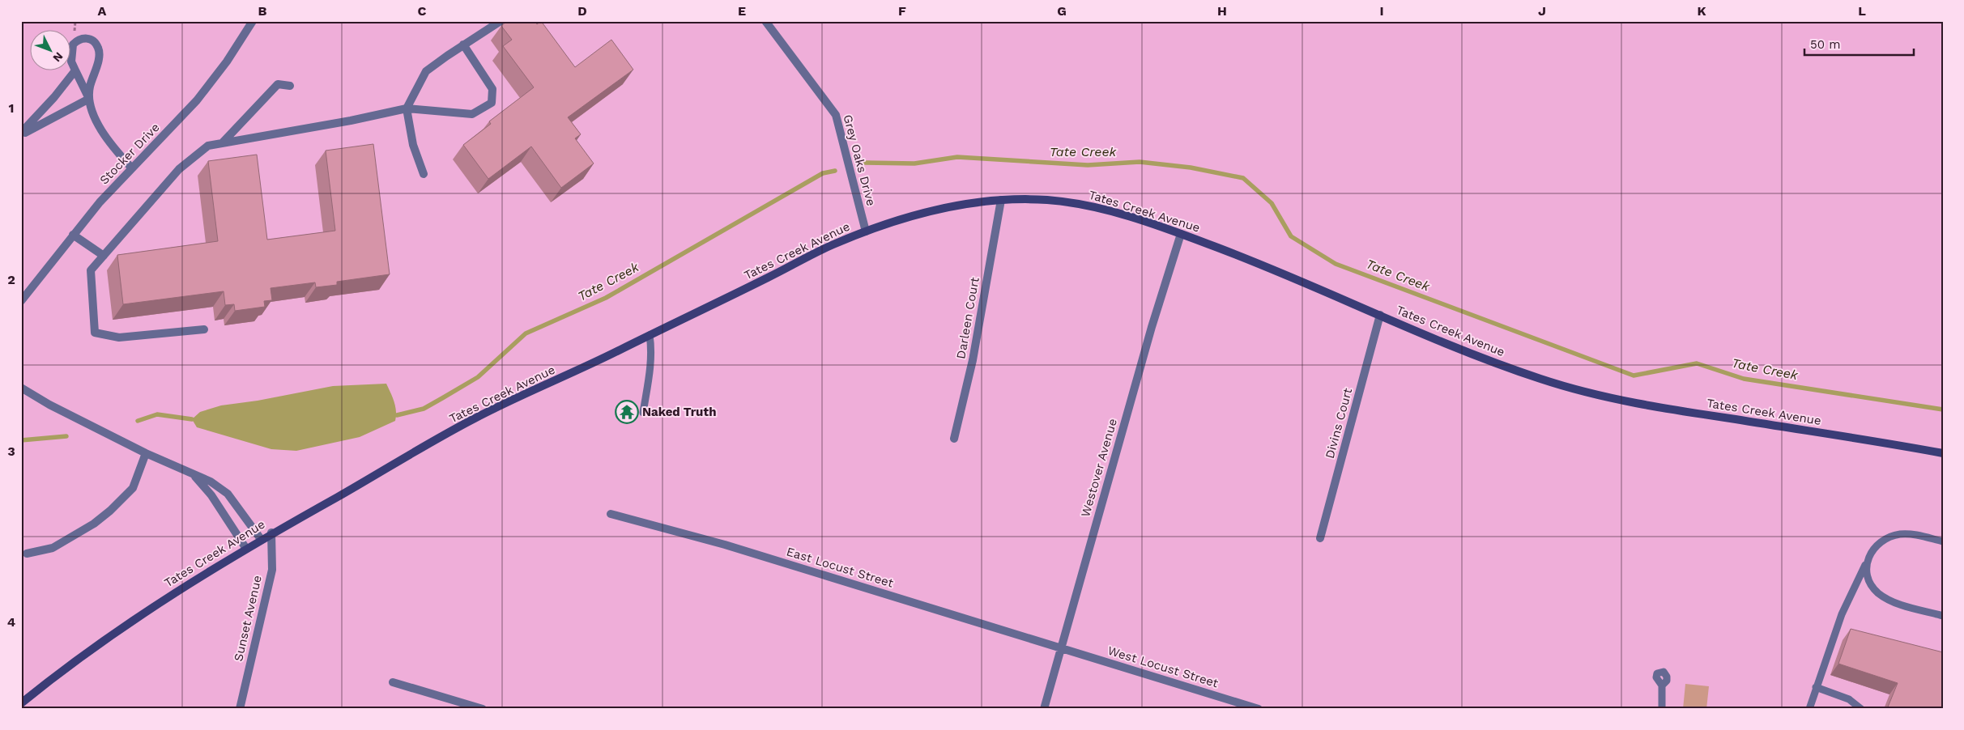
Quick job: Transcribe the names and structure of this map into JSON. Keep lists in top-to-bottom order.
{
  "streets": {
    "main road": ["Tates Creek Avenue"],
    "street": [
      "Stocker Drive",
      "Grey Oaks Drive",
      "Darleen Court",
      "Divins Court",
      "Westover Avenue",
      "East Locust Street",
      "Sunset Avenue",
      "West Locust Street"
    ]
  },
  "crossings": [
    ["Grey Oaks Drive", "Tates Creek Avenue"],
    ["Tates Creek Avenue", "Darleen Court"],
    ["Tates Creek Avenue", "Divins Court"],
    ["Tates Creek Avenue", "Westover Avenue"],
    ["Tates Creek Avenue", "Sunset Avenue"],
    ["Westover Avenue", "East Locust Street"],
    ["Westover Avenue", "West Locust Street"],
    ["East Locust Street", "West Locust Street"]
  ],
  "water": ["Tate Creek"],
  "places": {
    "temple": ["Naked Truth"]
  },
  "scale_bar": "50 m",
  "north": "bottom right",
  "grid": {
    "columns": [
      "A",
      "B",
      "C",
      "D",
      "E",
      "F",
      "G",
      "H",
      "I",
      "J",
      "K",
      "L"
    ],
    "rows": [
      "1",
      "2",
      "3",
      "4"
    ]
  }
}
